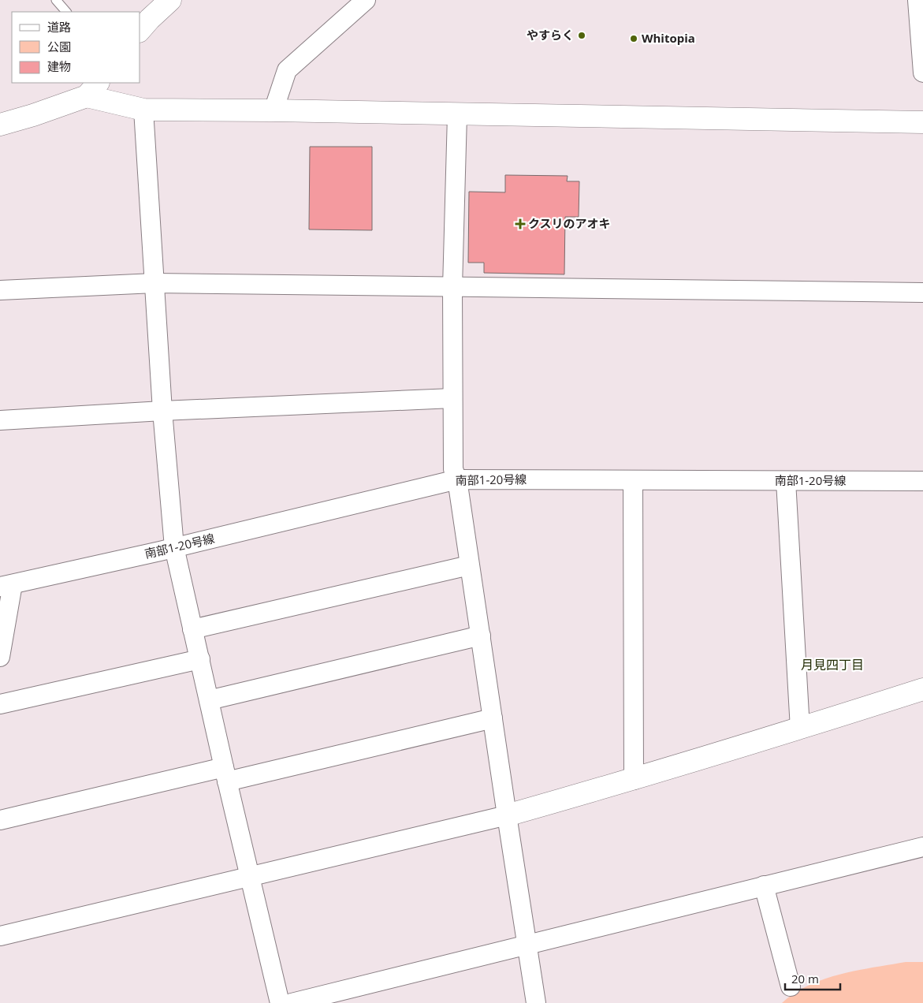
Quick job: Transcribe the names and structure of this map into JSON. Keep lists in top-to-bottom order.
{
  "streets": {
    "street": ["南部1-20号線"]
  },
  "districts": ["月見四丁目"],
  "places": {
    "other": ["やすらく", "Whitopia"],
    "health": ["クスリのアオキ"]
  },
  "legend": ["道路", "公園", "建物"],
  "scale_bar": "20 m"
}
